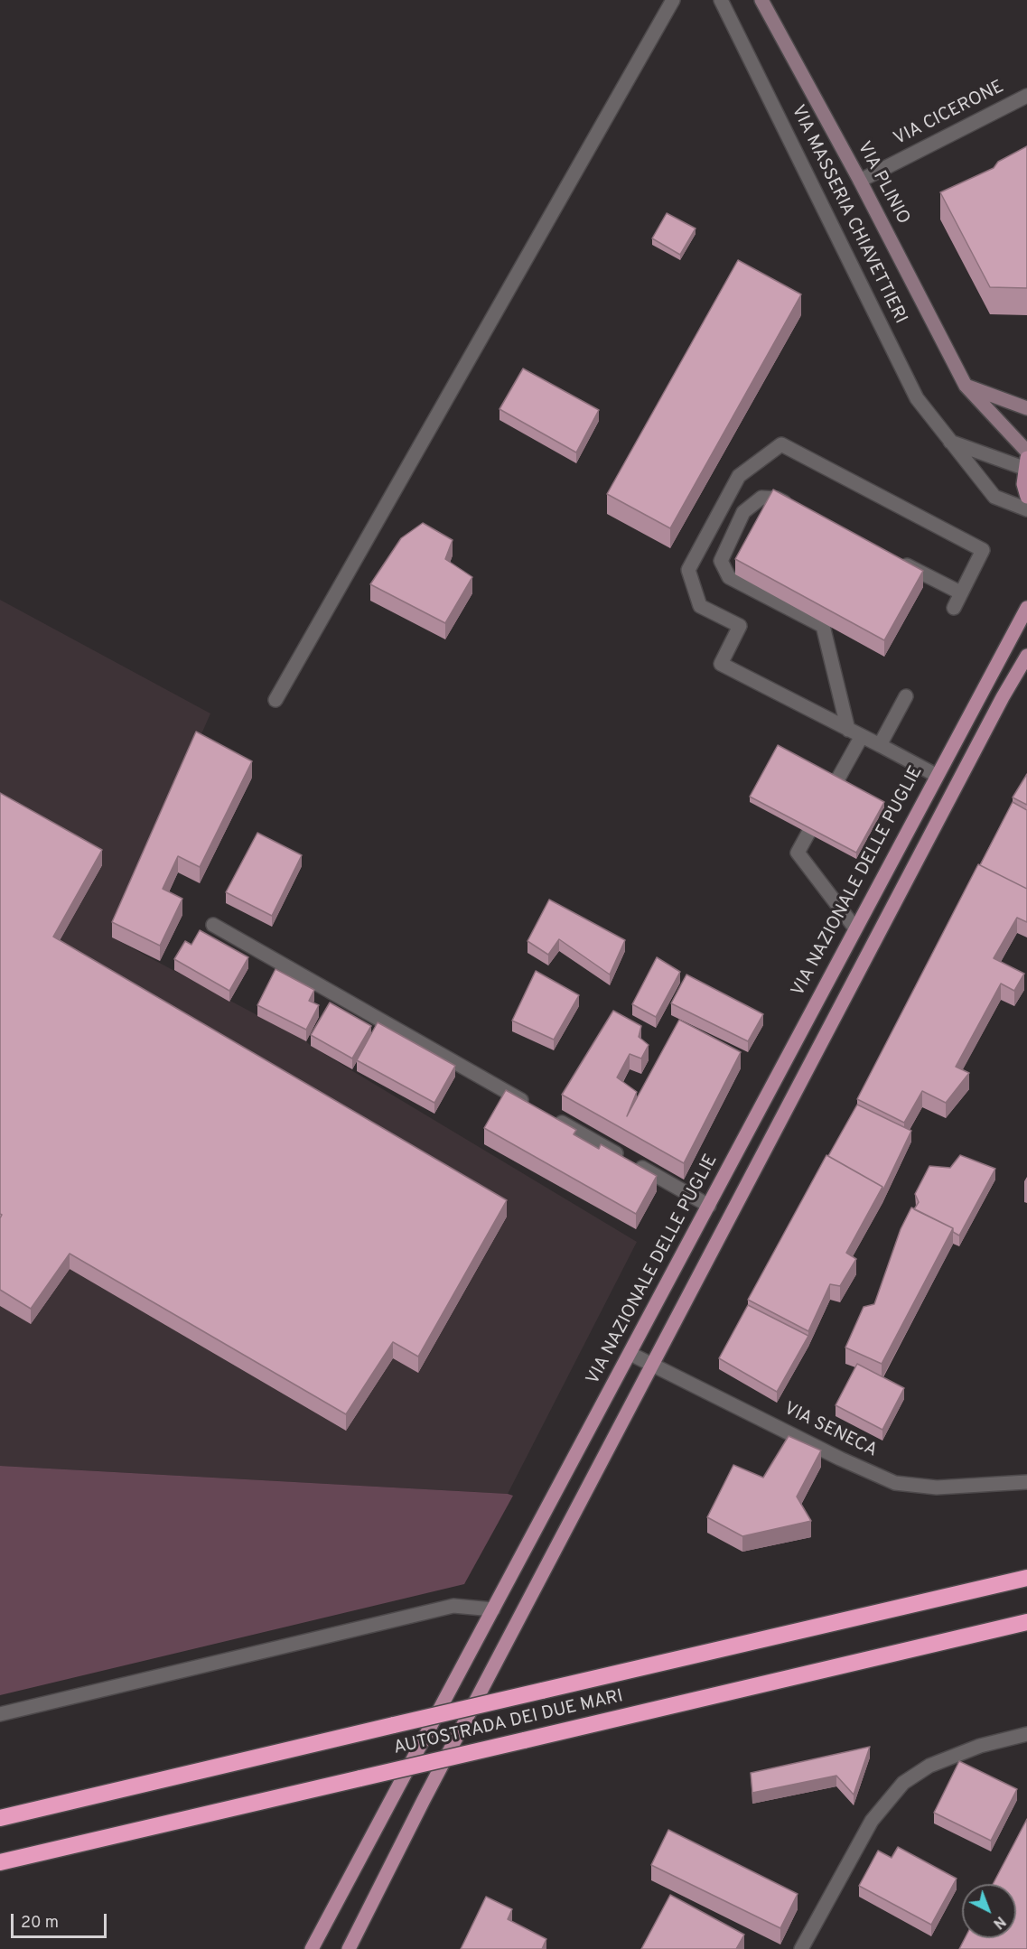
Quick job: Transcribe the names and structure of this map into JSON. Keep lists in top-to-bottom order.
{
  "streets": {
    "highway": ["AUTOSTRADA DEI DUE MARI"],
    "main road": ["VIA NAZIONALE DELLE PUGLIE"],
    "street": [
      "VIA CICERONE",
      "VIA PLINIO",
      "VIA MASSERIA CHIAVETTIERI",
      "VIA SENECA"
    ]
  },
  "crossings": [
    ["VIA CICERONE", "VIA PLINIO"],
    ["VIA NAZIONALE DELLE PUGLIE", "VIA SENECA"]
  ],
  "scale_bar": "20 m",
  "north": "bottom right"
}
